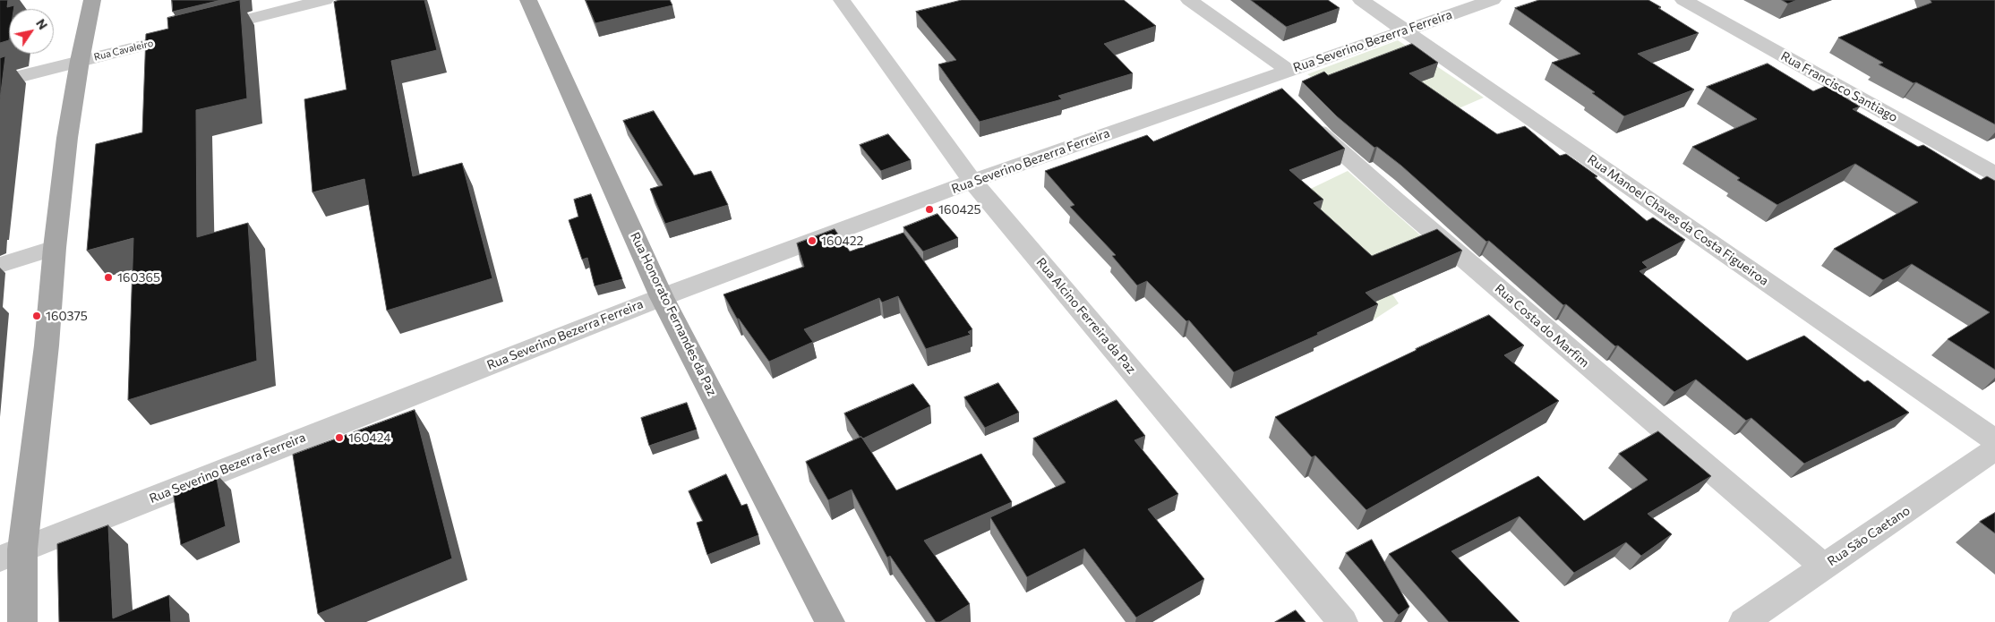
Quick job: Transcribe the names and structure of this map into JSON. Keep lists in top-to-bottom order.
{
  "streets": {
    "main road": ["Rua Honorato Fernandes da Paz"],
    "street": [
      "Rua Severino Bezerra Ferreira",
      "Rua Cavaleiro",
      "Rua Francisco Santiago",
      "Rua Manoel Chaves da Costa Figueiroa",
      "Rua Alcino Ferreira da Paz",
      "Rua Costa do Marfim",
      "Rua São Caetano"
    ]
  },
  "crossings": [
    ["Rua Severino Bezerra Ferreira", "Rua Manoel Chaves da Costa Figueiroa"],
    ["Rua Severino Bezerra Ferreira", "Rua Honorato Fernandes da Paz"],
    ["Rua Severino Bezerra Ferreira", "Rua Alcino Ferreira da Paz"],
    ["Rua Costa do Marfim", "Rua São Caetano"]
  ],
  "places": [
    "160425",
    "160422",
    "160365",
    "160375",
    "160424"
  ],
  "north": "top right"
}
